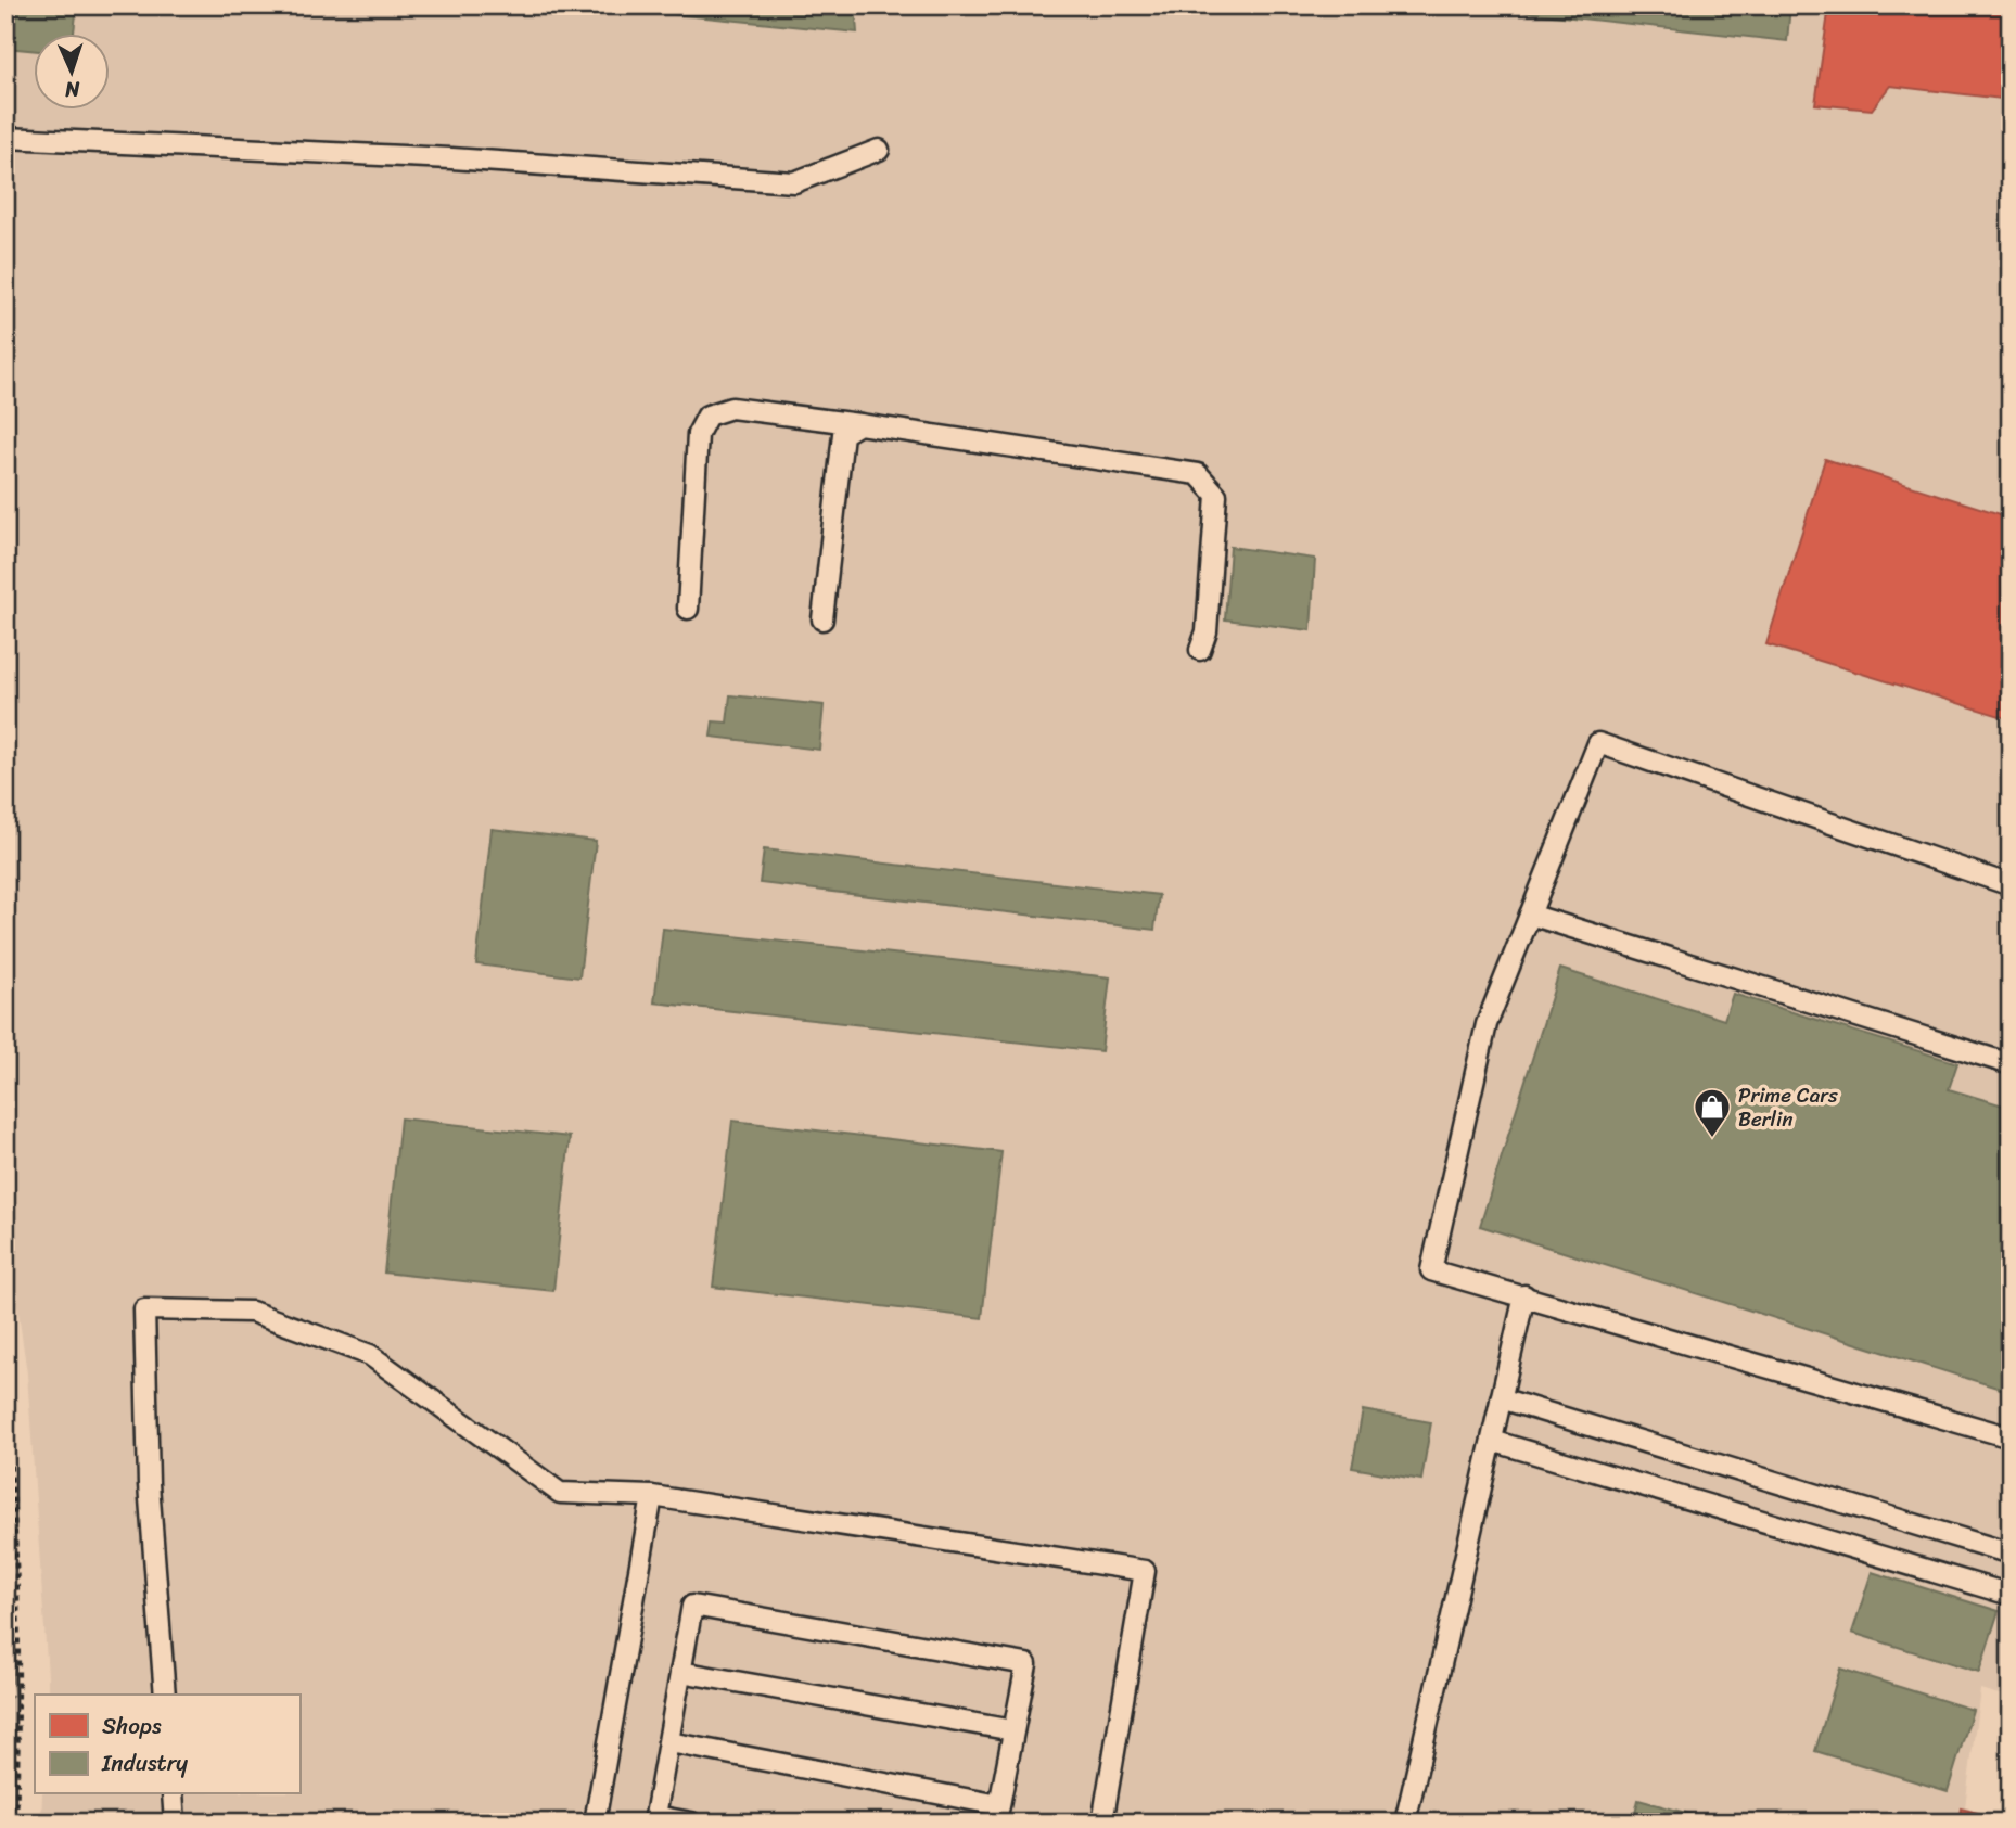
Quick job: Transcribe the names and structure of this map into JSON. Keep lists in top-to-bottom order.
{
  "places": {
    "shop": ["Prime Cars Berlin"]
  },
  "legend": ["Shops", "Industry"],
  "north": "bottom"
}
